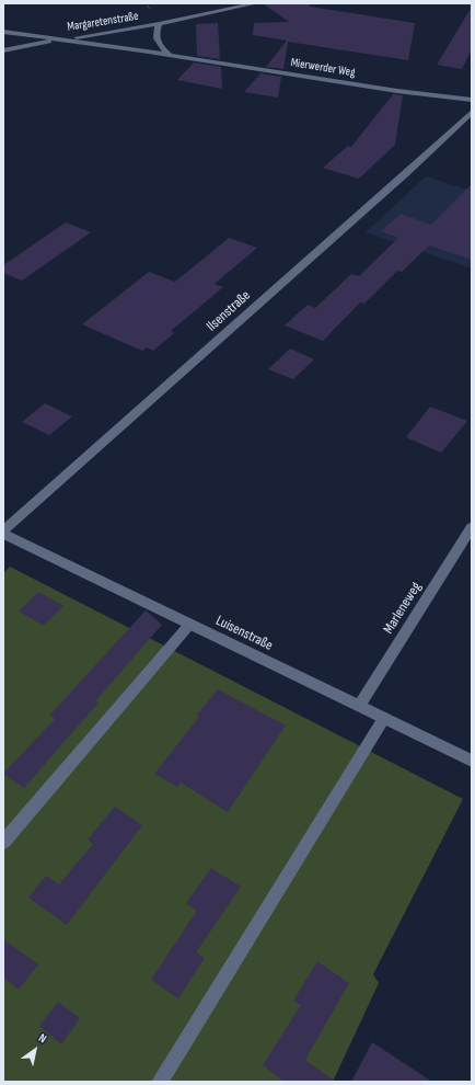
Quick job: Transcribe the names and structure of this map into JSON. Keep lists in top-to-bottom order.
{
  "streets": {
    "street": [
      "Margaretenstraße",
      "Mierwerder Weg",
      "Ilsenstraße",
      "Marleneweg",
      "Luisenstraße"
    ]
  },
  "crossings": [
    ["Margaretenstraße", "Mierwerder Weg"],
    ["Marleneweg", "Luisenstraße"]
  ],
  "north": "top right"
}
